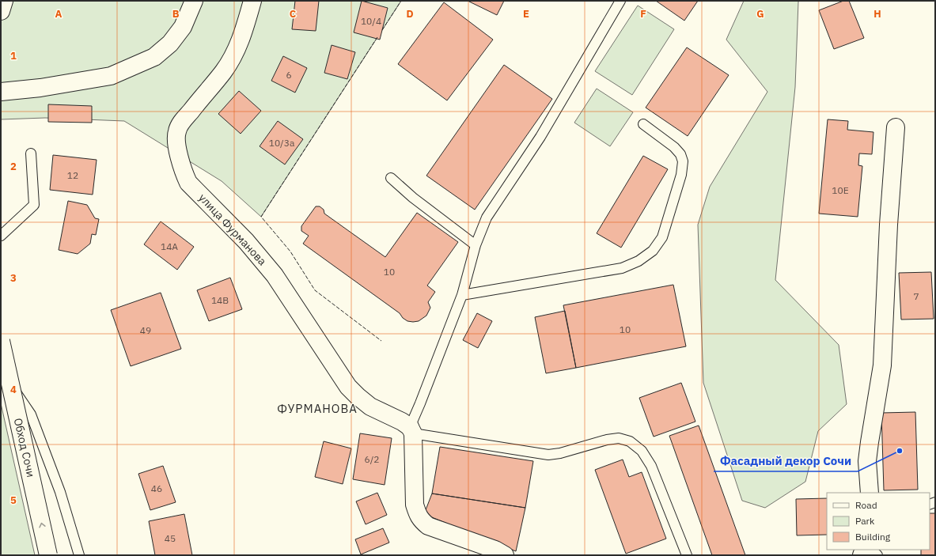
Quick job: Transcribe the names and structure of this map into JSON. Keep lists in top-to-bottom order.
{
  "streets": {
    "main road": ["улица Фурманова", "Обход Сочи"]
  },
  "one_way": ["Обход Сочи"],
  "districts": ["ФУРМАНОВА"],
  "places": ["Фасадный декор Сочи"],
  "house_numbers": [
    "10/4",
    "6",
    "10/3а",
    "12",
    "10Е",
    "14А",
    "10",
    "7",
    "14В",
    "10",
    "49",
    "6/2",
    "46",
    "45"
  ],
  "legend": ["Road", "Park", "Building"],
  "grid": {
    "columns": [
      "A",
      "B",
      "C",
      "D",
      "E",
      "F",
      "G",
      "H"
    ],
    "rows": [
      "1",
      "2",
      "3",
      "4",
      "5"
    ]
  }
}
